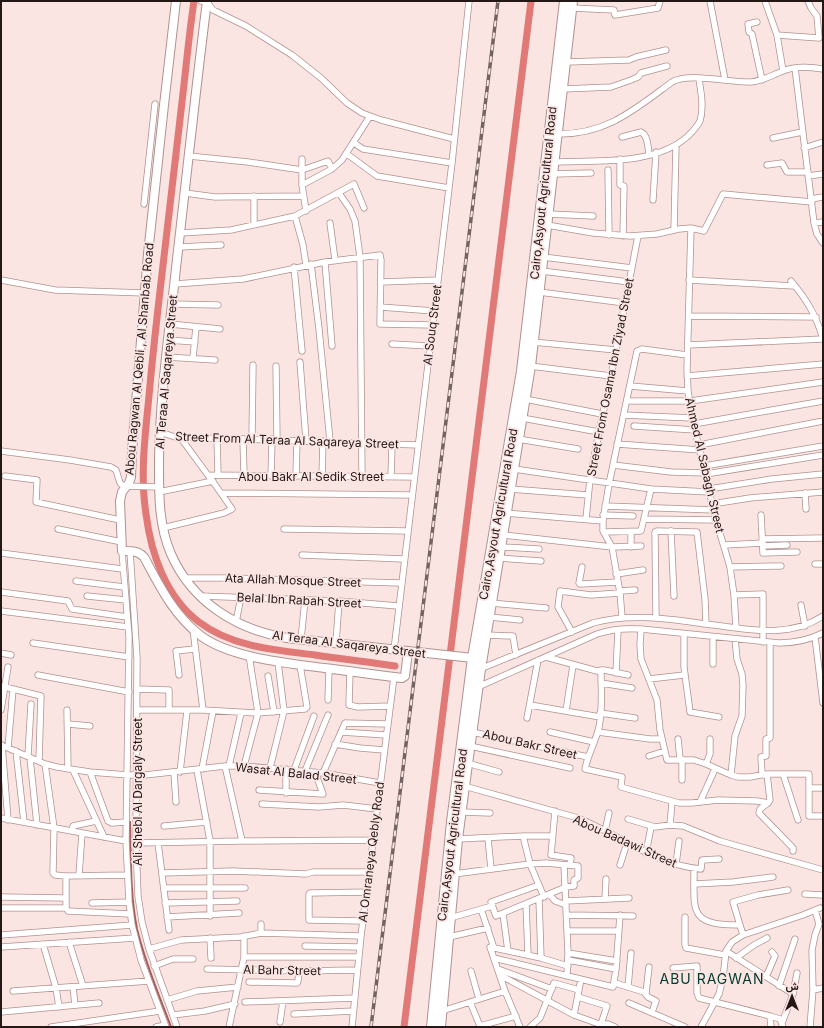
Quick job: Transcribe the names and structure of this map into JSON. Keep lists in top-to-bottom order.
{
  "streets": {
    "highway": ["Cairo,Asyout Agricultural Road"],
    "street": [
      "Al Souq Street",
      "Abou Ragwan Al Qebli , Al Shanbab Road",
      "Al Teraa Al Saqareya Street",
      "Street From Osama Ibn Ziyad Street",
      "Street From Al Teraa Al Saqareya Street",
      "Ahmed Al Sabagh Street",
      "Abou Bakr Al Sedik Street",
      "Ata Allah Mosque Street",
      "Belal Ibn Rabah Street",
      "Abou Bakr Street",
      "Wasat Al Balad Street",
      "Ali Shebl Al Dargaly Street",
      "Abou Badawi Street",
      "Al Omraneya Qebly Road",
      "Al Bahr Street"
    ]
  },
  "crossings": [
    ["Cairo,Asyout Agricultural Road", "Al Teraa Al Saqareya Street"],
    ["Cairo,Asyout Agricultural Road", "Abou Bakr Street"],
    ["Cairo,Asyout Agricultural Road", "Abou Badawi Street"],
    ["Al Souq Street", "Al Teraa Al Saqareya Street"],
    ["Al Souq Street", "Street From Al Teraa Al Saqareya Street"],
    ["Al Souq Street", "Abou Bakr Al Sedik Street"],
    ["Al Souq Street", "Ata Allah Mosque Street"],
    ["Al Souq Street", "Belal Ibn Rabah Street"],
    ["Abou Ragwan Al Qebli , Al Shanbab Road", "Ali Shebl Al Dargaly Street"],
    ["Al Teraa Al Saqareya Street", "Street From Al Teraa Al Saqareya Street"],
    ["Al Teraa Al Saqareya Street", "Ata Allah Mosque Street"],
    ["Al Teraa Al Saqareya Street", "Belal Ibn Rabah Street"],
    ["Wasat Al Balad Street", "Ali Shebl Al Dargaly Street"],
    ["Wasat Al Balad Street", "Al Omraneya Qebly Road"],
    ["Al Omraneya Qebly Road", "Al Bahr Street"]
  ],
  "districts": ["ABU RAGWAN"],
  "north": "top"
}
